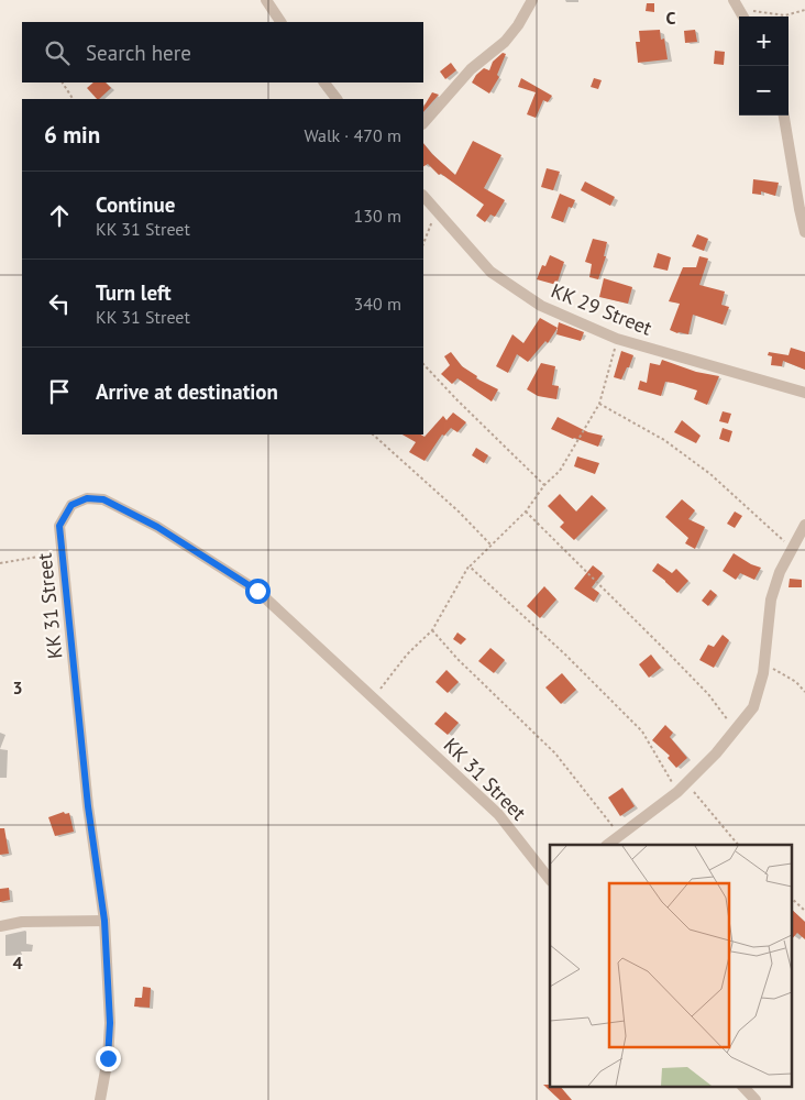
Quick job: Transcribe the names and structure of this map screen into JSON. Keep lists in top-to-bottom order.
{
  "streets": {
    "street": ["KK 29 Street", "KK 31 Street"]
  },
  "page": {
    "map_buttons": ["+", "−"],
    "search": "Search here",
    "heading": ["6 min", "Walk · 470 m"],
    "list": [
      ["Continue", "KK 31 Street", "130 m"],
      ["Turn left", "KK 31 Street", "340 m"],
      "Arrive at destination"
    ]
  },
  "grid": {
    "columns": ["C"],
    "rows": ["3", "4"]
  }
}
